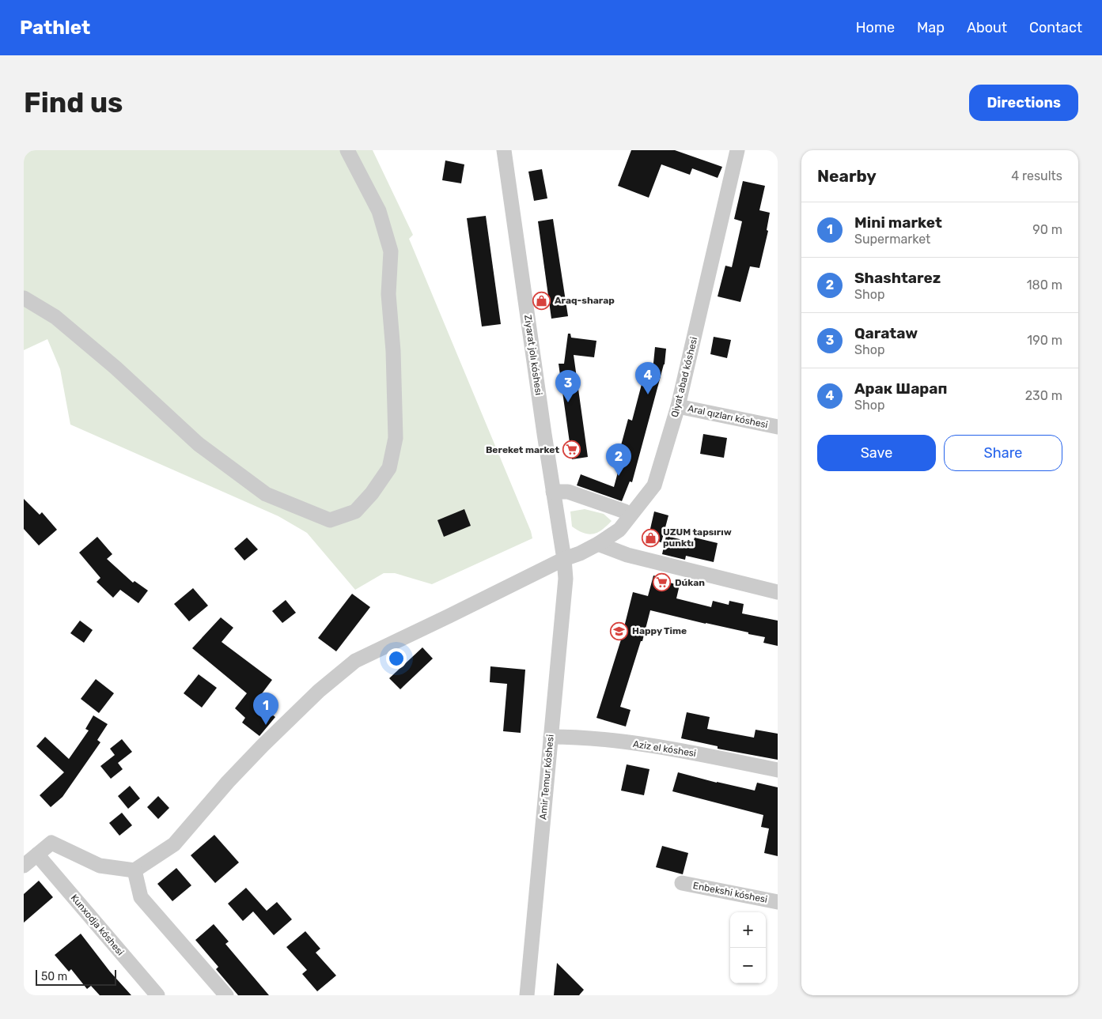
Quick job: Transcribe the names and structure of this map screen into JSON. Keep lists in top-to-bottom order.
{
  "streets": {
    "street": [
      "Ziyarat jolı kóshesi",
      "Qiyat abad kóshesi",
      "Aral qızları kóshesi",
      "Aziz el kóshesi",
      "Amir Temur kóshesi",
      "Enbekshi kóshesi",
      "Kunxodja kóshesi"
    ]
  },
  "crossings": [
    ["Ziyarat jolı kóshesi", "Qiyat abad kóshesi"],
    ["Ziyarat jolı kóshesi", "Amir Temur kóshesi"],
    ["Qiyat abad kóshesi", "Aral qızları kóshesi"],
    ["Qiyat abad kóshesi", "Amir Temur kóshesi"],
    ["Aziz el kóshesi", "Amir Temur kóshesi"]
  ],
  "places": {
    "shop": ["Araq-sharap", "UZUM tapsırıw punktı"],
    "supermarket": ["Bereket market", "Dúkan"],
    "school or university": ["Happy Time"]
  },
  "scale_bar": "50 m",
  "page": {
    "header": "Pathlet",
    "nav": [
      "Home",
      "Map",
      "About",
      "Contact"
    ],
    "buttons": [
      "Directions",
      ["Save", "Share"]
    ],
    "title": "Find us",
    "heading": ["Nearby", "4 results"],
    "list": [
      {
        "mark": "1",
        "name": "Mini market",
        "note": "Supermarket",
        "value": "90 m"
      },
      {
        "mark": "2",
        "name": "Shashtarez",
        "note": "Shop",
        "value": "180 m"
      },
      {
        "mark": "3",
        "name": "Qarataw",
        "note": "Shop",
        "value": "190 m"
      },
      {
        "mark": "4",
        "name": "Арак Шарап",
        "note": "Shop",
        "value": "230 m"
      }
    ],
    "pins": [
      "4",
      "3",
      "2",
      "1"
    ],
    "map_buttons": ["+", "−"],
    "scale": "50 m"
  }
}
